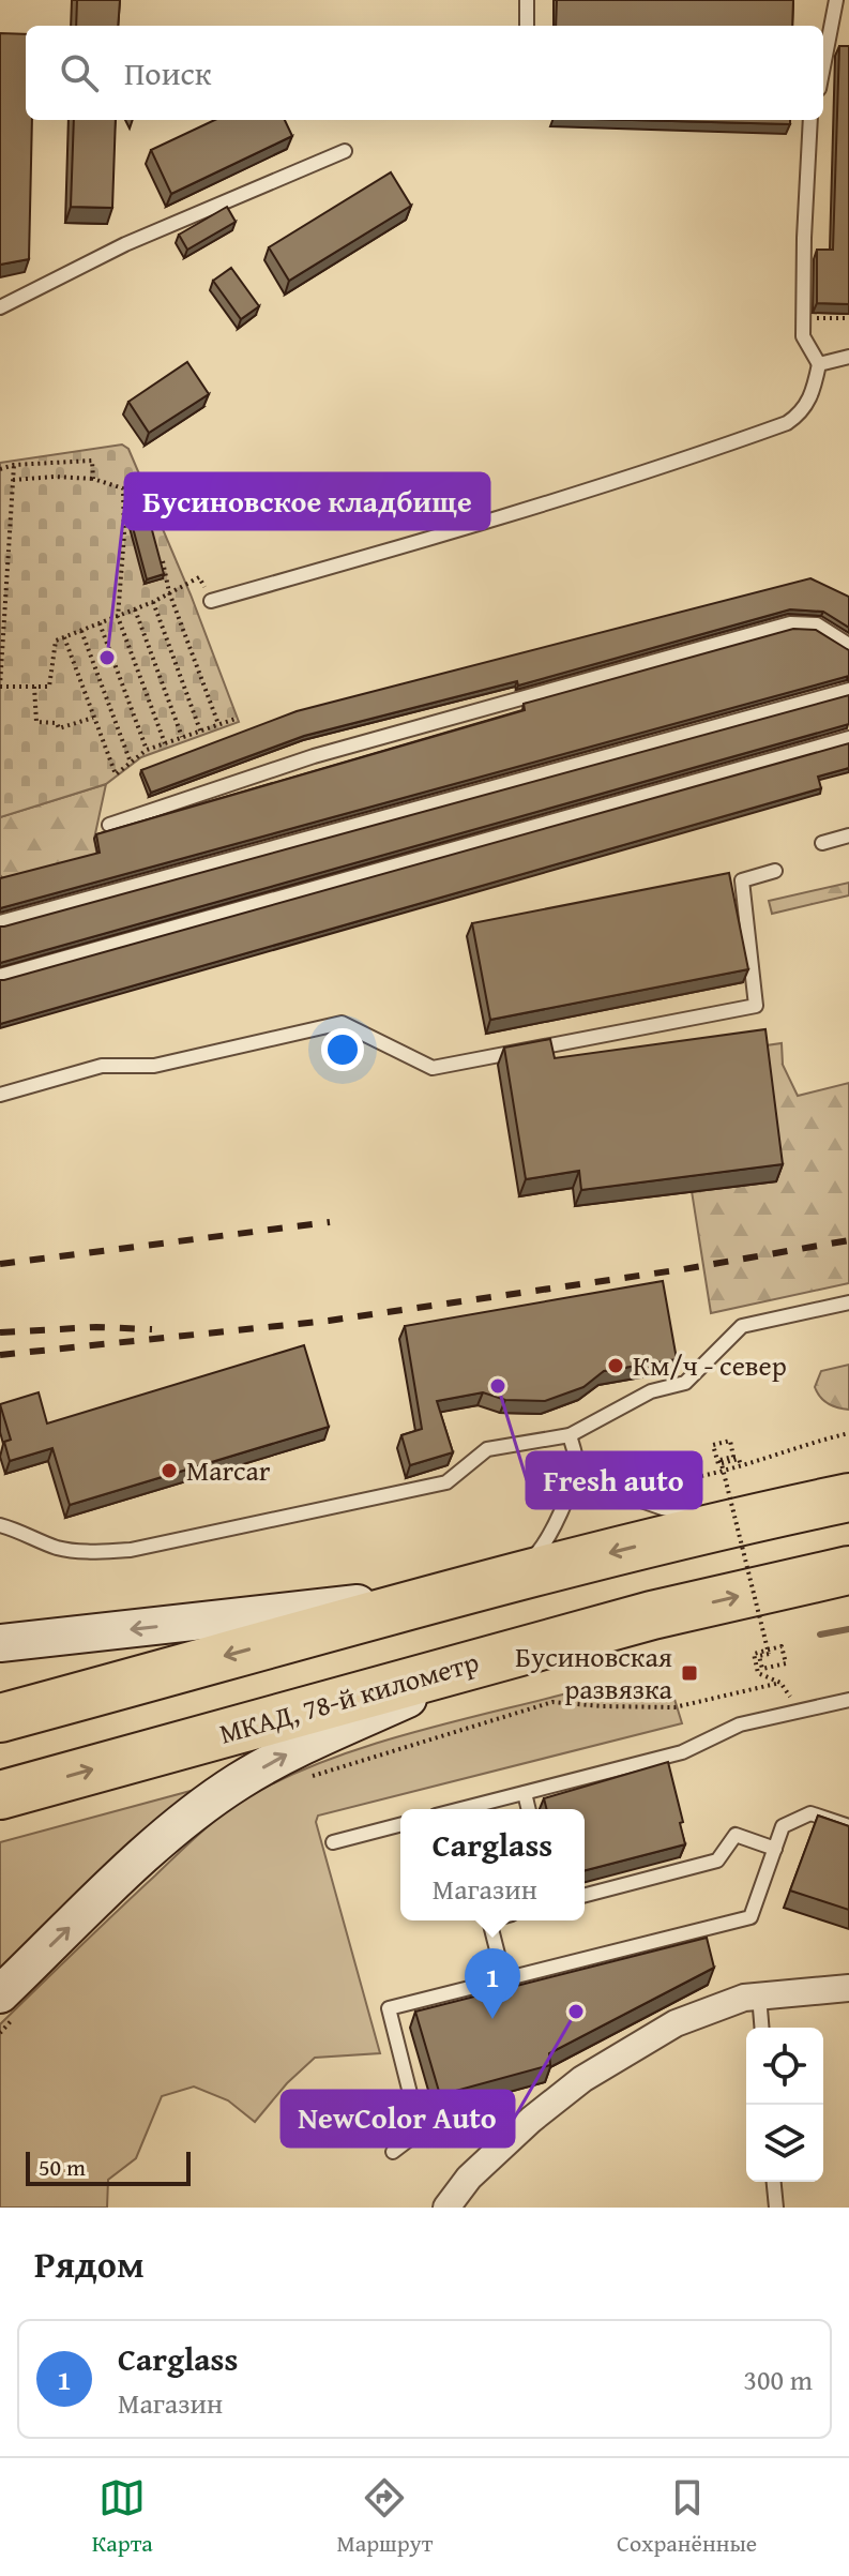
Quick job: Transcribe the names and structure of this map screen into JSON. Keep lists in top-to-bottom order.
{
  "streets": {
    "highway": ["МКАД, 78-й километр"]
  },
  "places": {
    "other": [
      "Бусиновское кладбище",
      "Км/ч - север",
      "Fresh auto",
      "Marcar",
      "NewColor Auto"
    ],
    "transit": ["Бусиновская развязка"]
  },
  "scale_bar": "50 m",
  "page": {
    "search": "Поиск",
    "popup": ["Carglass", "Магазин"],
    "pins": "1",
    "scale": "50 m",
    "heading": "Рядом",
    "list": [
      {
        "mark": "1",
        "name": "Carglass",
        "note": "Магазин",
        "value": "300 m"
      }
    ],
    "nav": ["Карта", "Маршрут", "Сохранённые"]
  }
}
